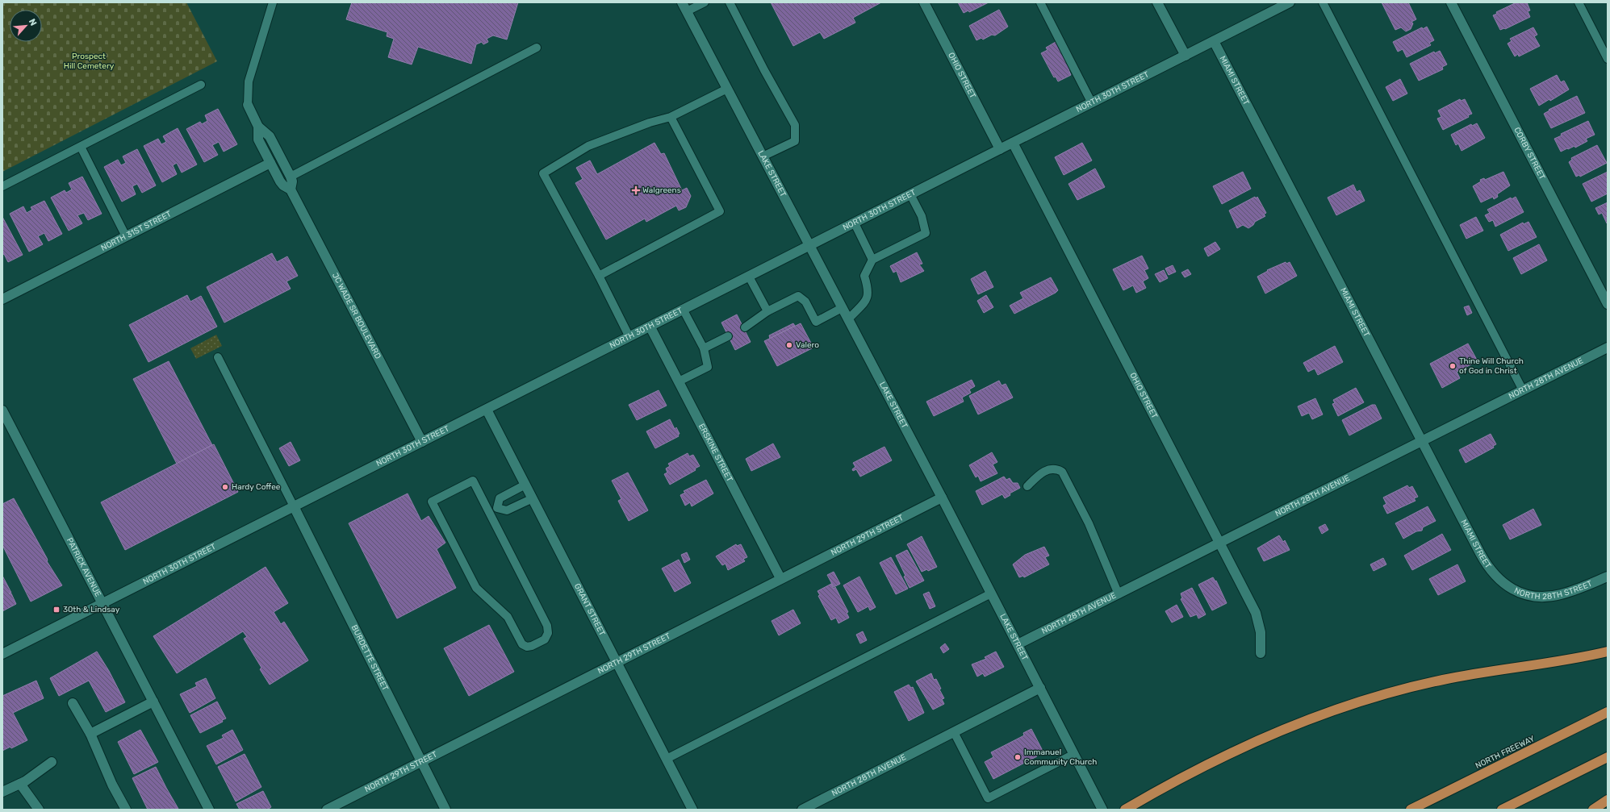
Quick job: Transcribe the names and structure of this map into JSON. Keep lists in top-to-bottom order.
{
  "streets": {
    "highway": ["NORTH FREEWAY"],
    "street": [
      "OHIO STREET",
      "MIAMI STREET",
      "NORTH 30TH STREET",
      "CORBY STREET",
      "LAKE STREET",
      "NORTH 31ST STREET",
      "JC WADE SR BOULEVARD",
      "NORTH 28TH AVENUE",
      "ERSKINE STREET",
      "NORTH 29TH STREET",
      "PATRICK AVENUE",
      "NORTH 28TH STREET",
      "GRANT STREET",
      "BURDETTE STREET"
    ]
  },
  "crossings": [
    ["OHIO STREET", "NORTH 30TH STREET"],
    ["OHIO STREET", "NORTH 28TH AVENUE"],
    ["MIAMI STREET", "NORTH 30TH STREET"],
    ["MIAMI STREET", "NORTH 28TH AVENUE"],
    ["MIAMI STREET", "NORTH 28TH STREET"],
    ["NORTH 30TH STREET", "LAKE STREET"],
    ["NORTH 30TH STREET", "JC WADE SR BOULEVARD"],
    ["NORTH 30TH STREET", "ERSKINE STREET"],
    ["NORTH 30TH STREET", "PATRICK AVENUE"],
    ["NORTH 30TH STREET", "GRANT STREET"],
    ["NORTH 30TH STREET", "BURDETTE STREET"],
    ["LAKE STREET", "NORTH 28TH AVENUE"],
    ["LAKE STREET", "NORTH 29TH STREET"],
    ["NORTH 31ST STREET", "JC WADE SR BOULEVARD"],
    ["ERSKINE STREET", "NORTH 29TH STREET"],
    ["NORTH 29TH STREET", "GRANT STREET"],
    ["NORTH 29TH STREET", "BURDETTE STREET"]
  ],
  "parks": ["Prospect Hill Cemetery"],
  "places": {
    "health": ["Walgreens"],
    "other": [
      "Valero",
      "Thine Will Church of God in Christ",
      "Hardy Coffee",
      "Immanuel Community Church"
    ],
    "transit": ["30th & Lindsay"]
  },
  "north": "top right"
}
